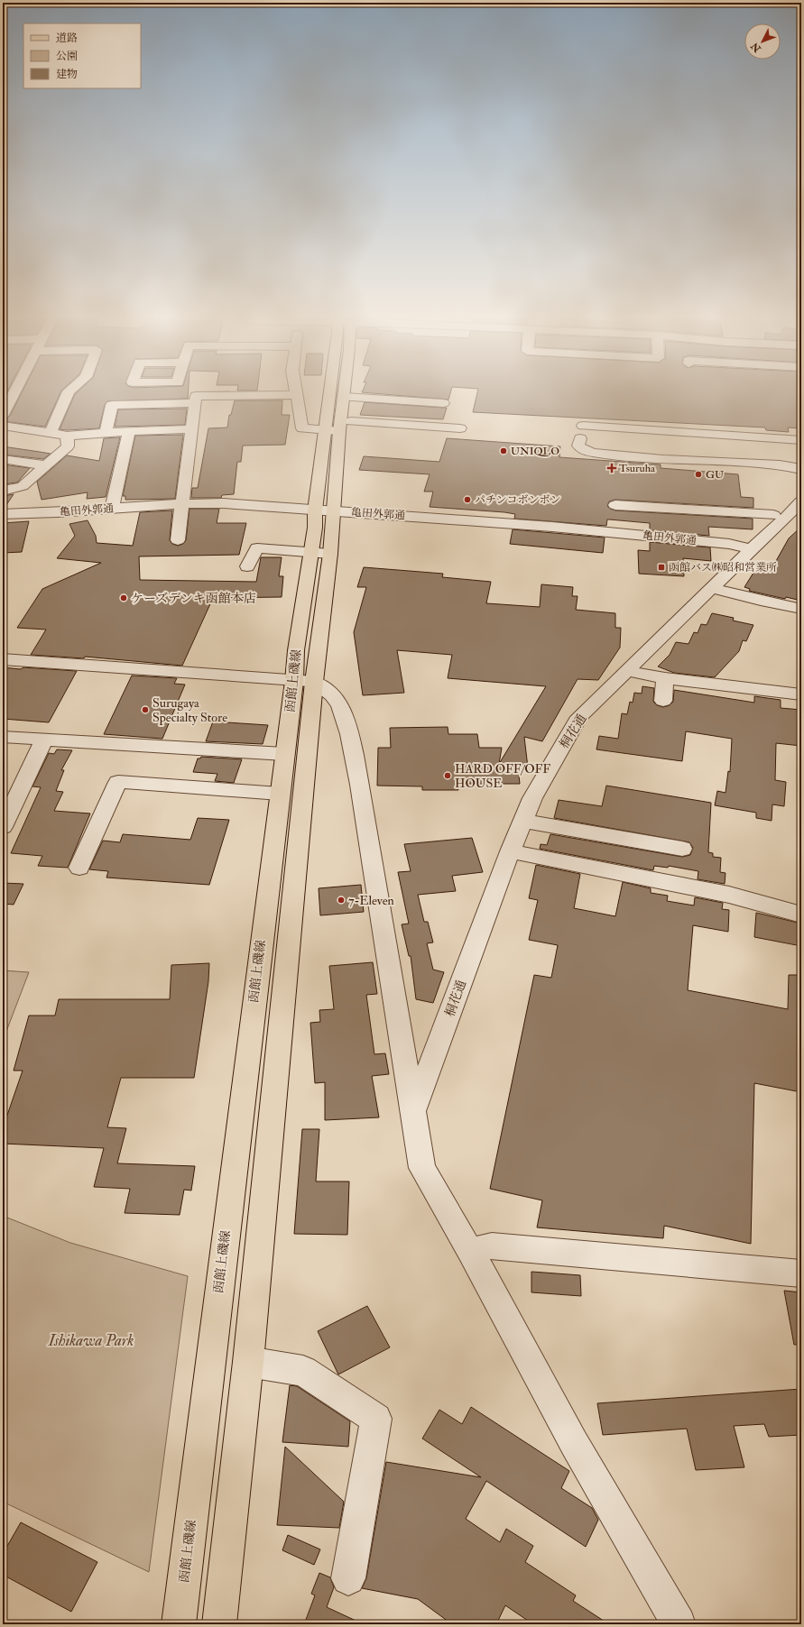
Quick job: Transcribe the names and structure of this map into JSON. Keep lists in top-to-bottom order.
{
  "streets": {
    "main road": ["函館上磯線"],
    "street": ["亀田外郭通", "桐花通"]
  },
  "crossings": [
    ["亀田外郭通", "函館上磯線"],
    ["亀田外郭通", "桐花通"]
  ],
  "parks": ["Ishikawa Park"],
  "places": {
    "other": [
      "UNIQLO",
      "GU",
      "パチンコボンボン",
      "ケーズデンキ函館本店",
      "Surugaya Specialty Store",
      "HARD OFF/OFF HOUSE",
      "7-Eleven"
    ],
    "health": ["Tsuruha"],
    "transit": ["函館バス㈱昭和営業所"]
  },
  "legend": ["道路", "公園", "建物"],
  "north": "bottom left"
}
